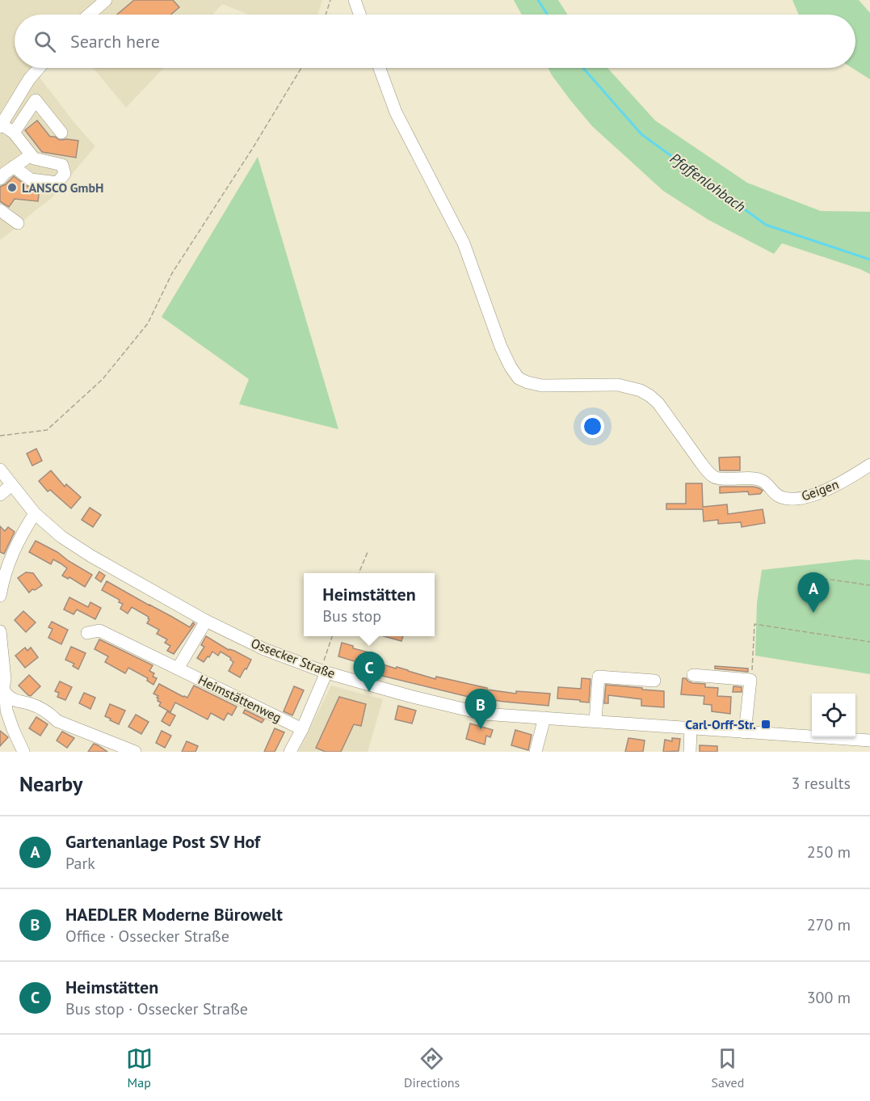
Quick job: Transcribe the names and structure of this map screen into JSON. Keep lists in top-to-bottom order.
{
  "streets": {
    "street": ["Geigen", "Ossecker Straße", "Heimstättenweg"]
  },
  "water": ["Pfaffenlohbach"],
  "places": {
    "other": ["LANSCO GmbH"],
    "transit": ["Carl-Orff-Str."]
  },
  "page": {
    "search": "Search here",
    "pins": ["A", "C", "B"],
    "popup": ["Heimstätten", "Bus stop"],
    "heading": ["Nearby", "3 results"],
    "list": [
      {
        "mark": "A",
        "name": "Gartenanlage Post SV Hof",
        "note": "Park",
        "value": "250 m"
      },
      {
        "mark": "B",
        "name": "HAEDLER Moderne Bürowelt",
        "note": "Office · Ossecker Straße",
        "value": "270 m"
      },
      {
        "mark": "C",
        "name": "Heimstätten",
        "note": "Bus stop · Ossecker Straße",
        "value": "300 m"
      }
    ],
    "nav": ["Map", "Directions", "Saved"]
  }
}
